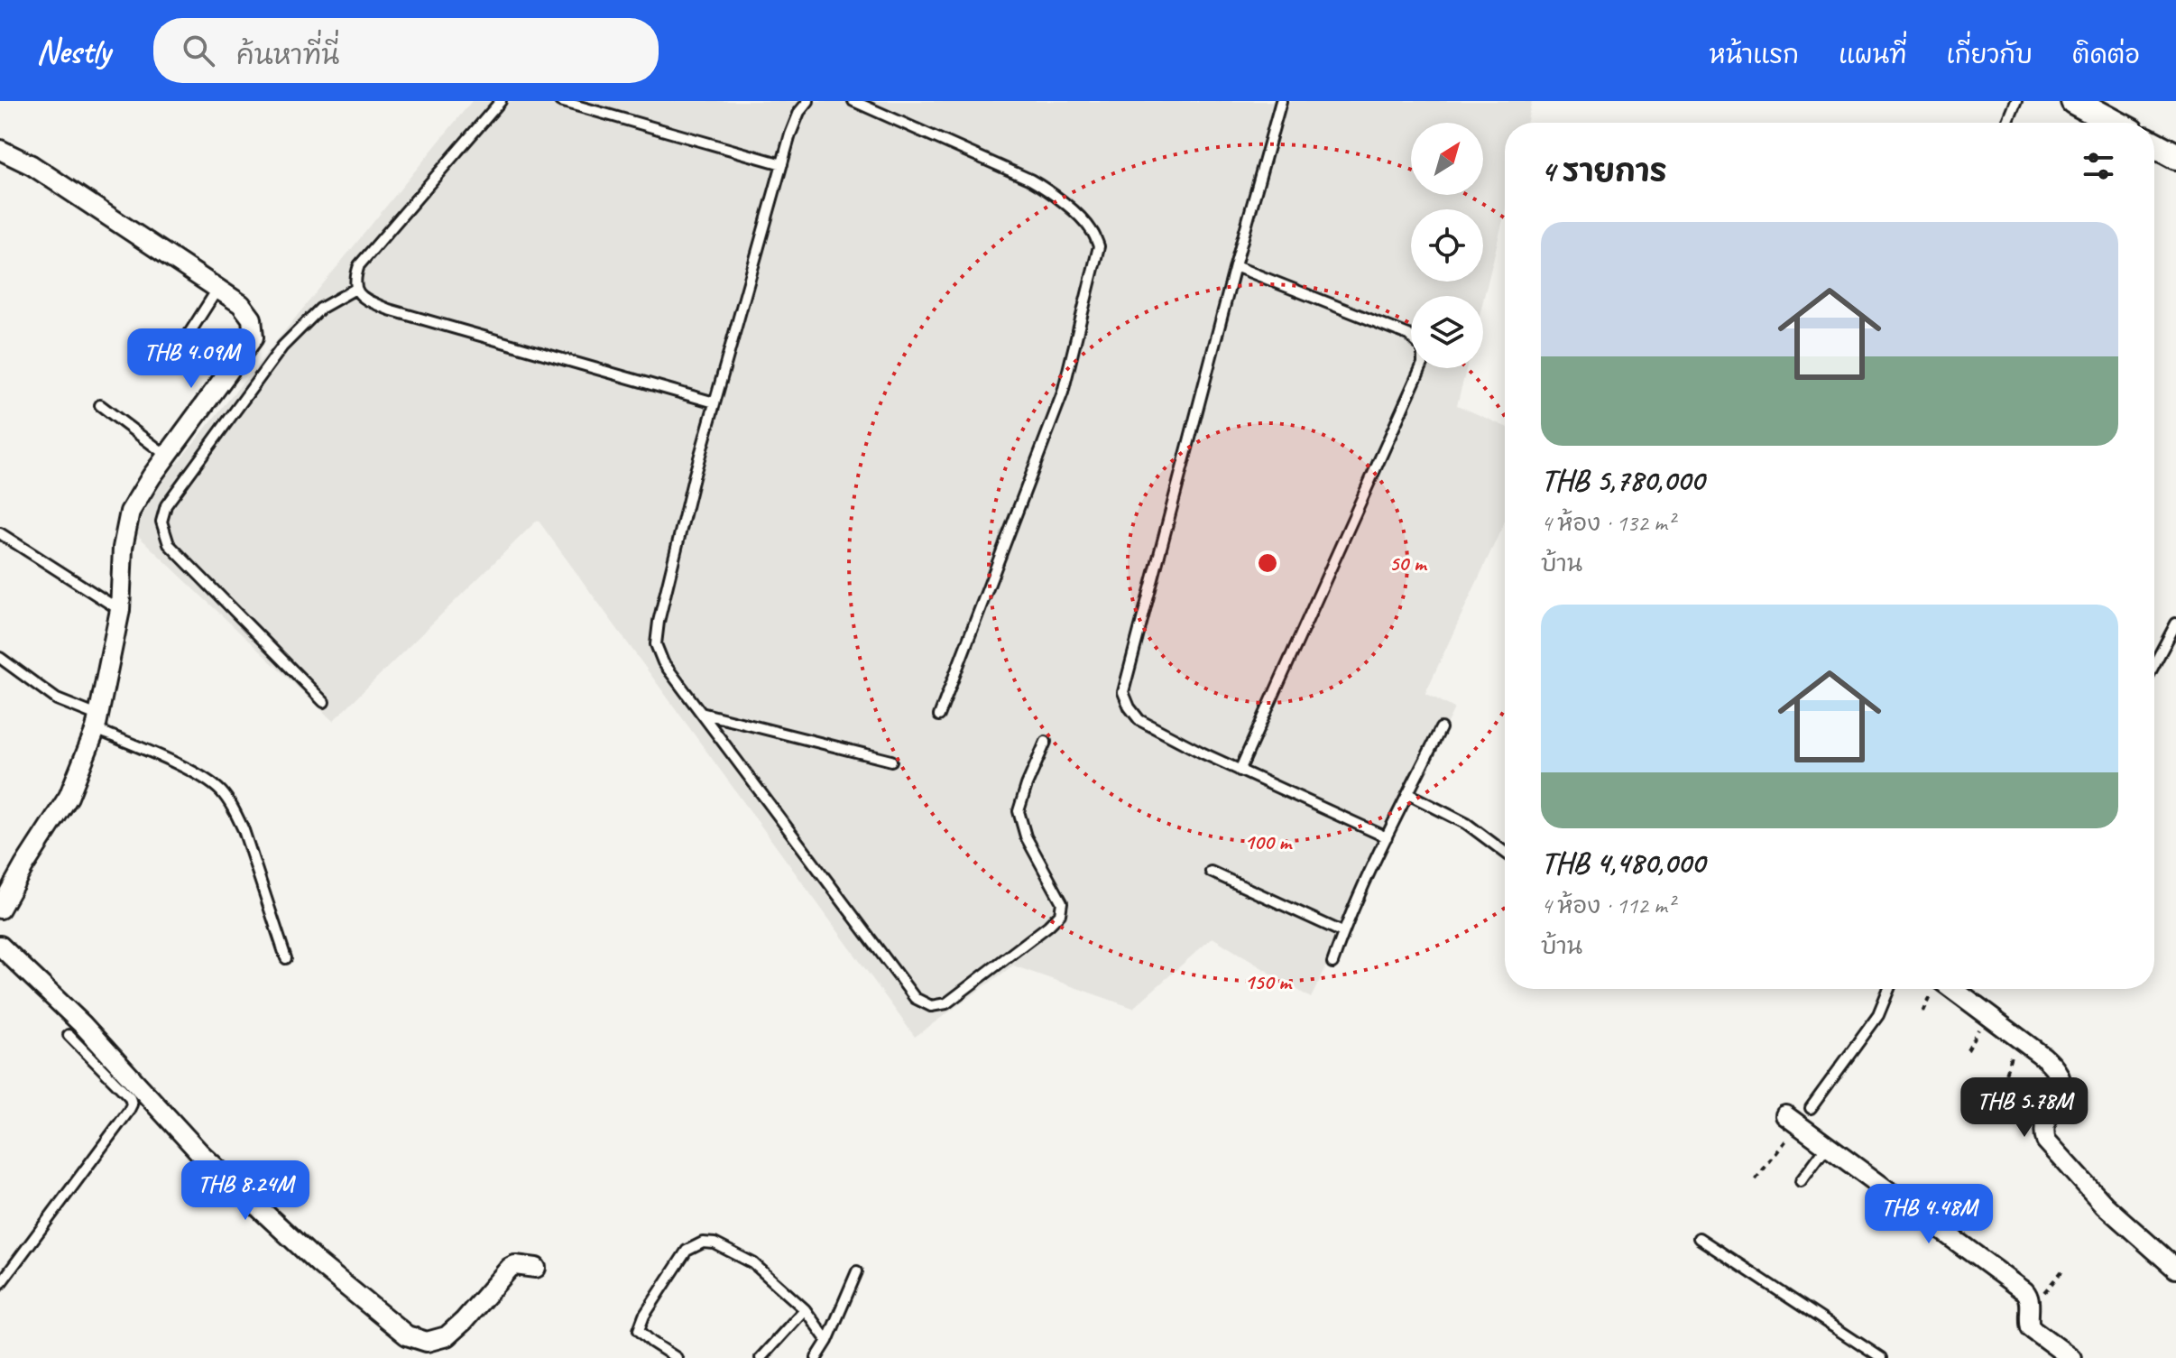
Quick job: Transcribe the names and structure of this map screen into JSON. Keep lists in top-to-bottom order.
{
  "north": "top right",
  "page": {
    "header": "Nestly",
    "search": "ค้นหาที่นี่",
    "nav": [
      "หน้าแรก",
      "แผนที่",
      "เกี่ยวกับ",
      "ติดต่อ"
    ],
    "heading": "4 รายการ",
    "list": [
      {
        "name": "THB 5,780,000",
        "note": "4 ห้อง · 132 m² · บ้าน"
      },
      {
        "name": "THB 4,480,000",
        "note": "4 ห้อง · 112 m² · บ้าน"
      }
    ],
    "price": [
      "THB 4.09M",
      "THB 5.78M",
      "THB 8.24M",
      "THB 4.48M"
    ]
  },
  "rings": ["50 m", "100 m", "150 m"]
}
